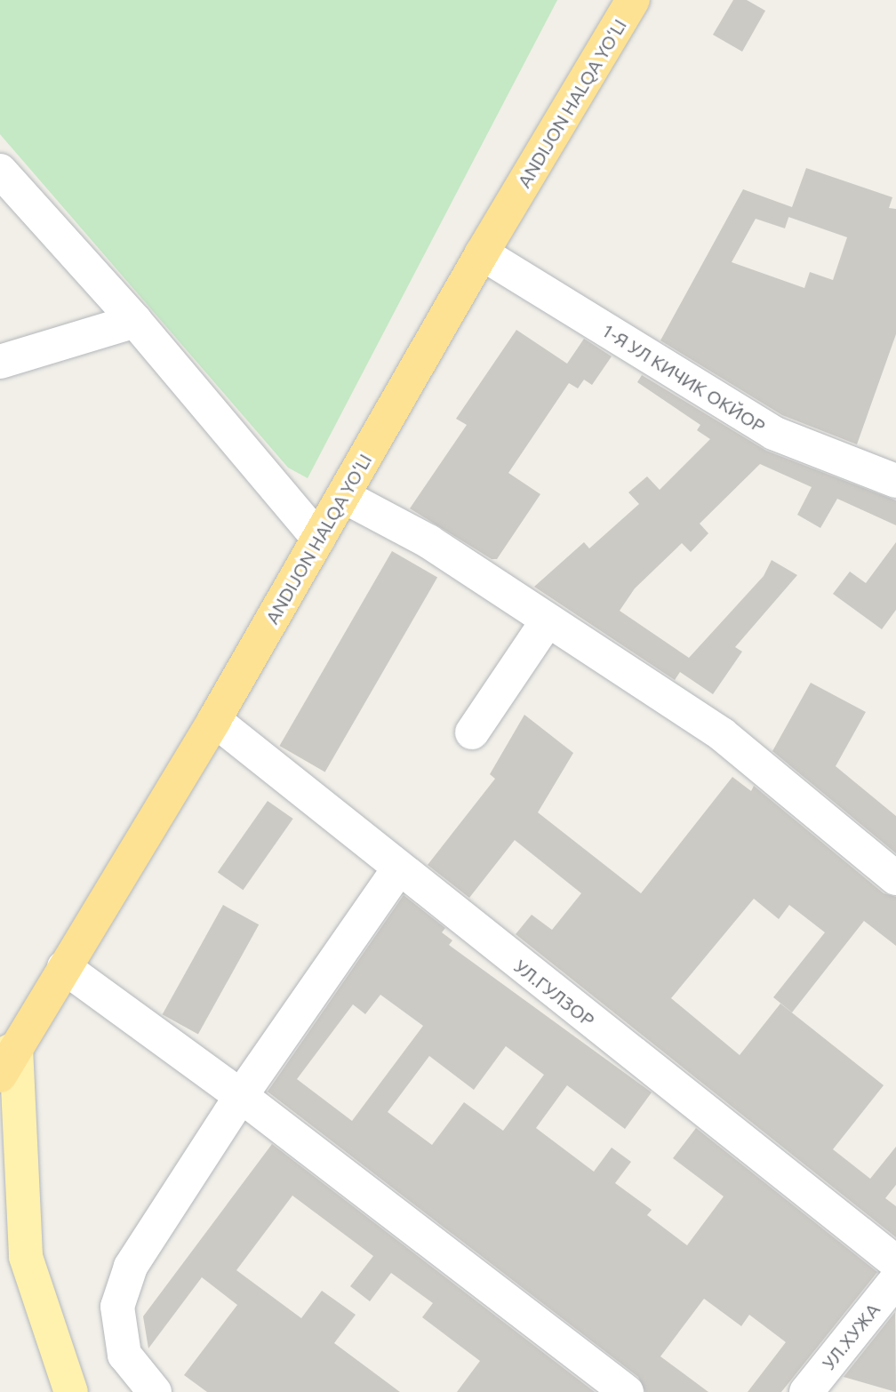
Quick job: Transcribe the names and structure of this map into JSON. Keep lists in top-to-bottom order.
{
  "streets": {
    "highway": ["ANDIJON HALQA YO‘LI"],
    "street": ["1-Я УЛ КИЧИК ОКЙОР", "УЛ.ГУЛЗОР", "УЛ.ХУЖА"]
  },
  "crossings": [
    ["ANDIJON HALQA YO‘LI", "1-Я УЛ КИЧИК ОКЙОР"],
    ["ANDIJON HALQA YO‘LI", "УЛ.ГУЛЗОР"]
  ]
}
